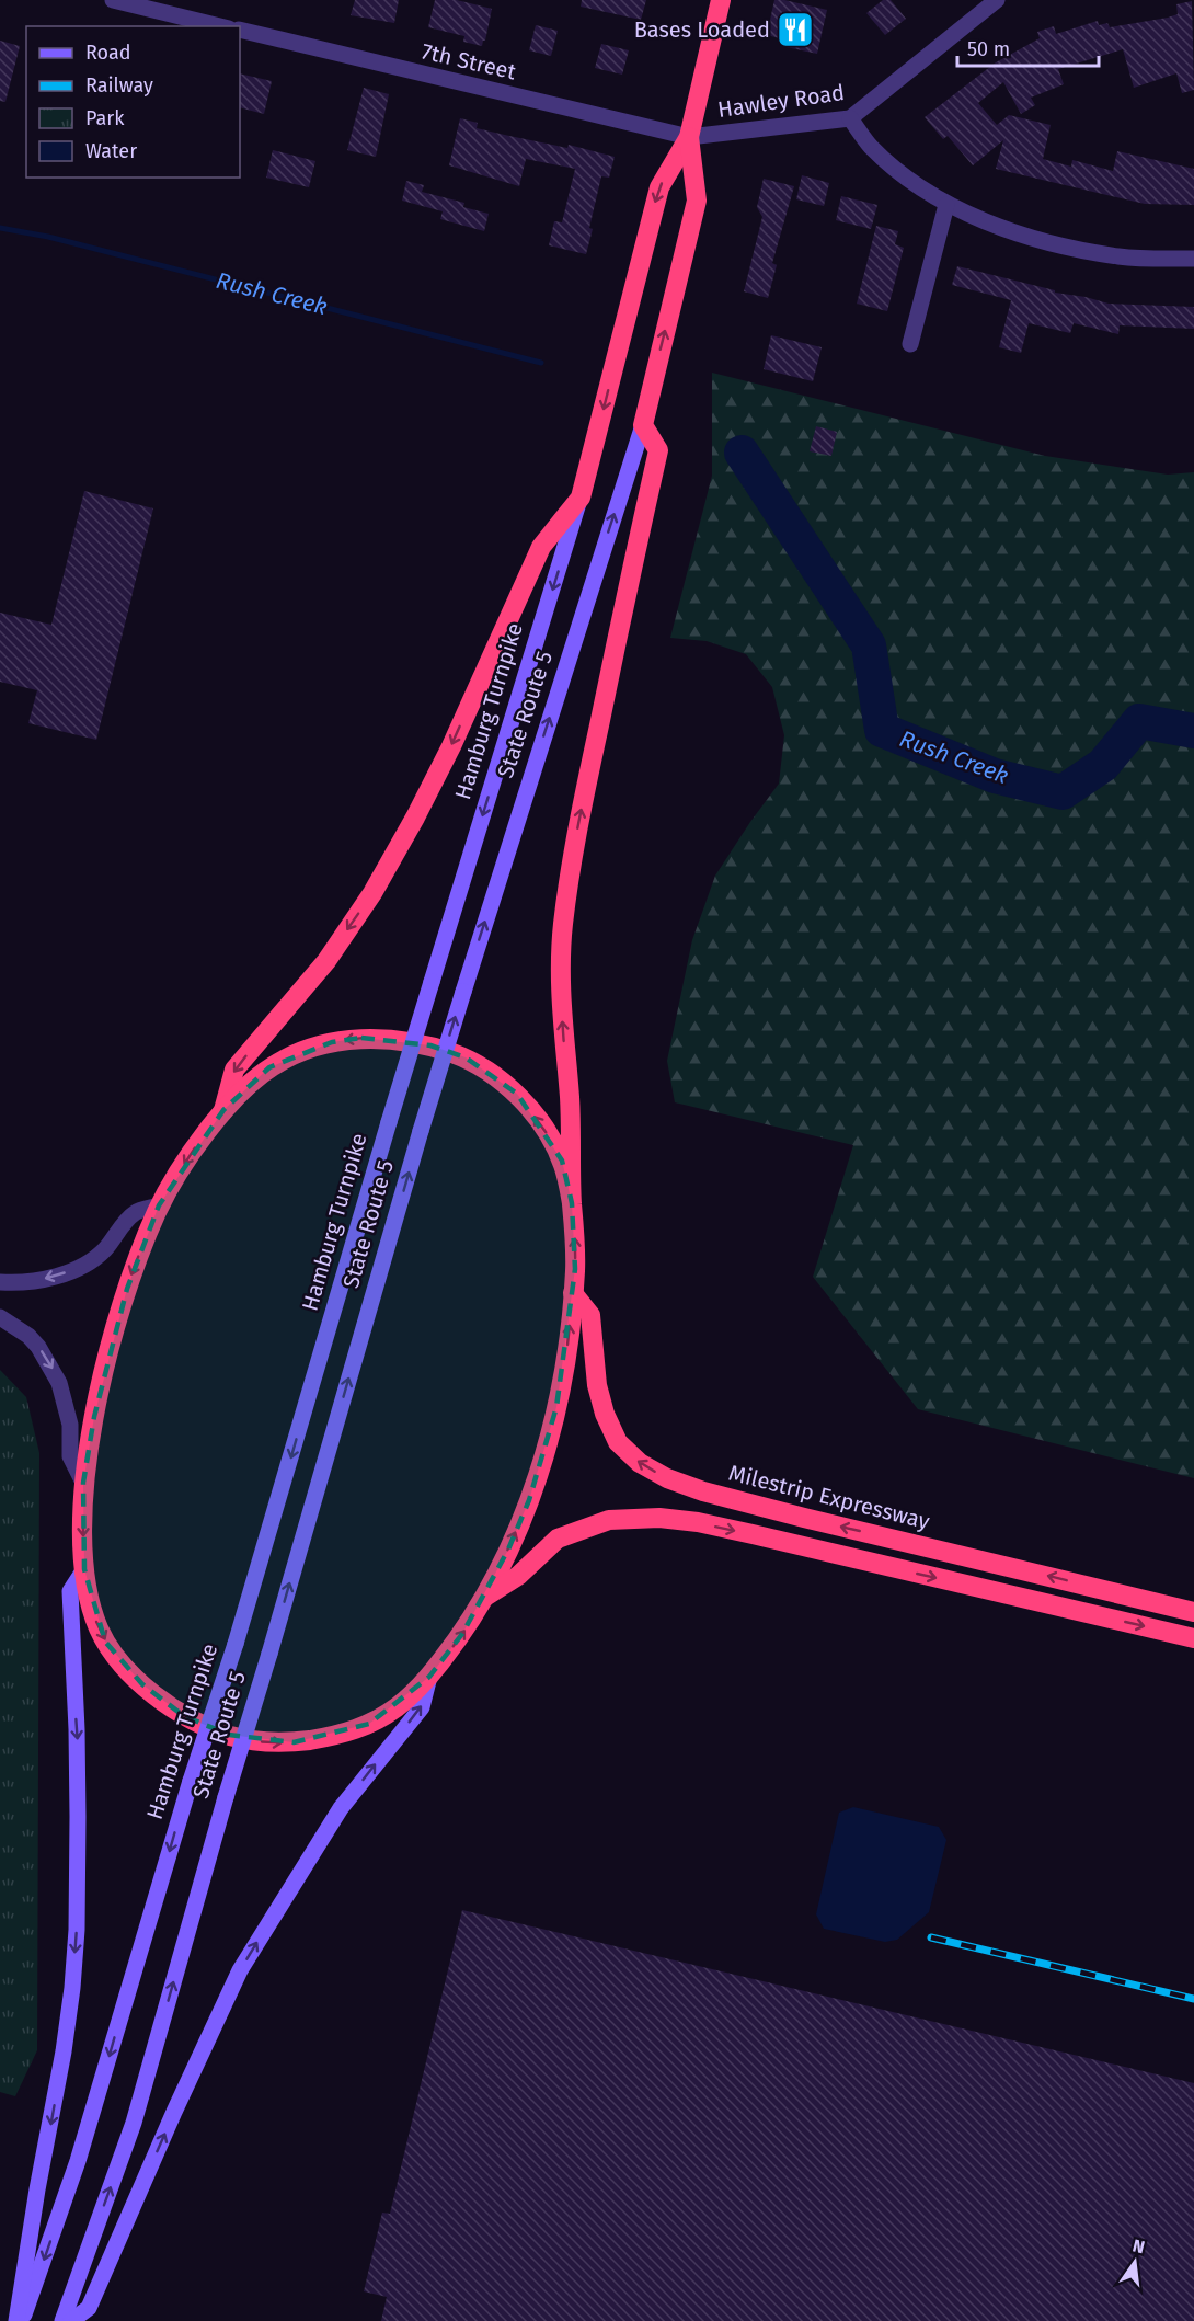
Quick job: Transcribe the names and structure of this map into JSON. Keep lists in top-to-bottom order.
{
  "streets": {
    "highway": ["Hamburg Turnpike", "State Route 5", "Milestrip Expressway"],
    "street": ["7th Street", "Hawley Road"]
  },
  "crossings": [
    ["7th Street", "Hawley Road"],
    ["7th Street", "Hamburg Turnpike"],
    ["7th Street", "State Route 5"],
    ["Hawley Road", "Hamburg Turnpike"],
    ["Hawley Road", "State Route 5"],
    ["Hamburg Turnpike", "State Route 5"]
  ],
  "one_way": ["Milestrip Expressway"],
  "water": ["Rush Creek"],
  "places": {
    "restaurant": ["Bases Loaded"]
  },
  "legend": [
    "Road",
    "Railway",
    "Park",
    "Water"
  ],
  "scale_bar": "50 m",
  "north": "top"
}
